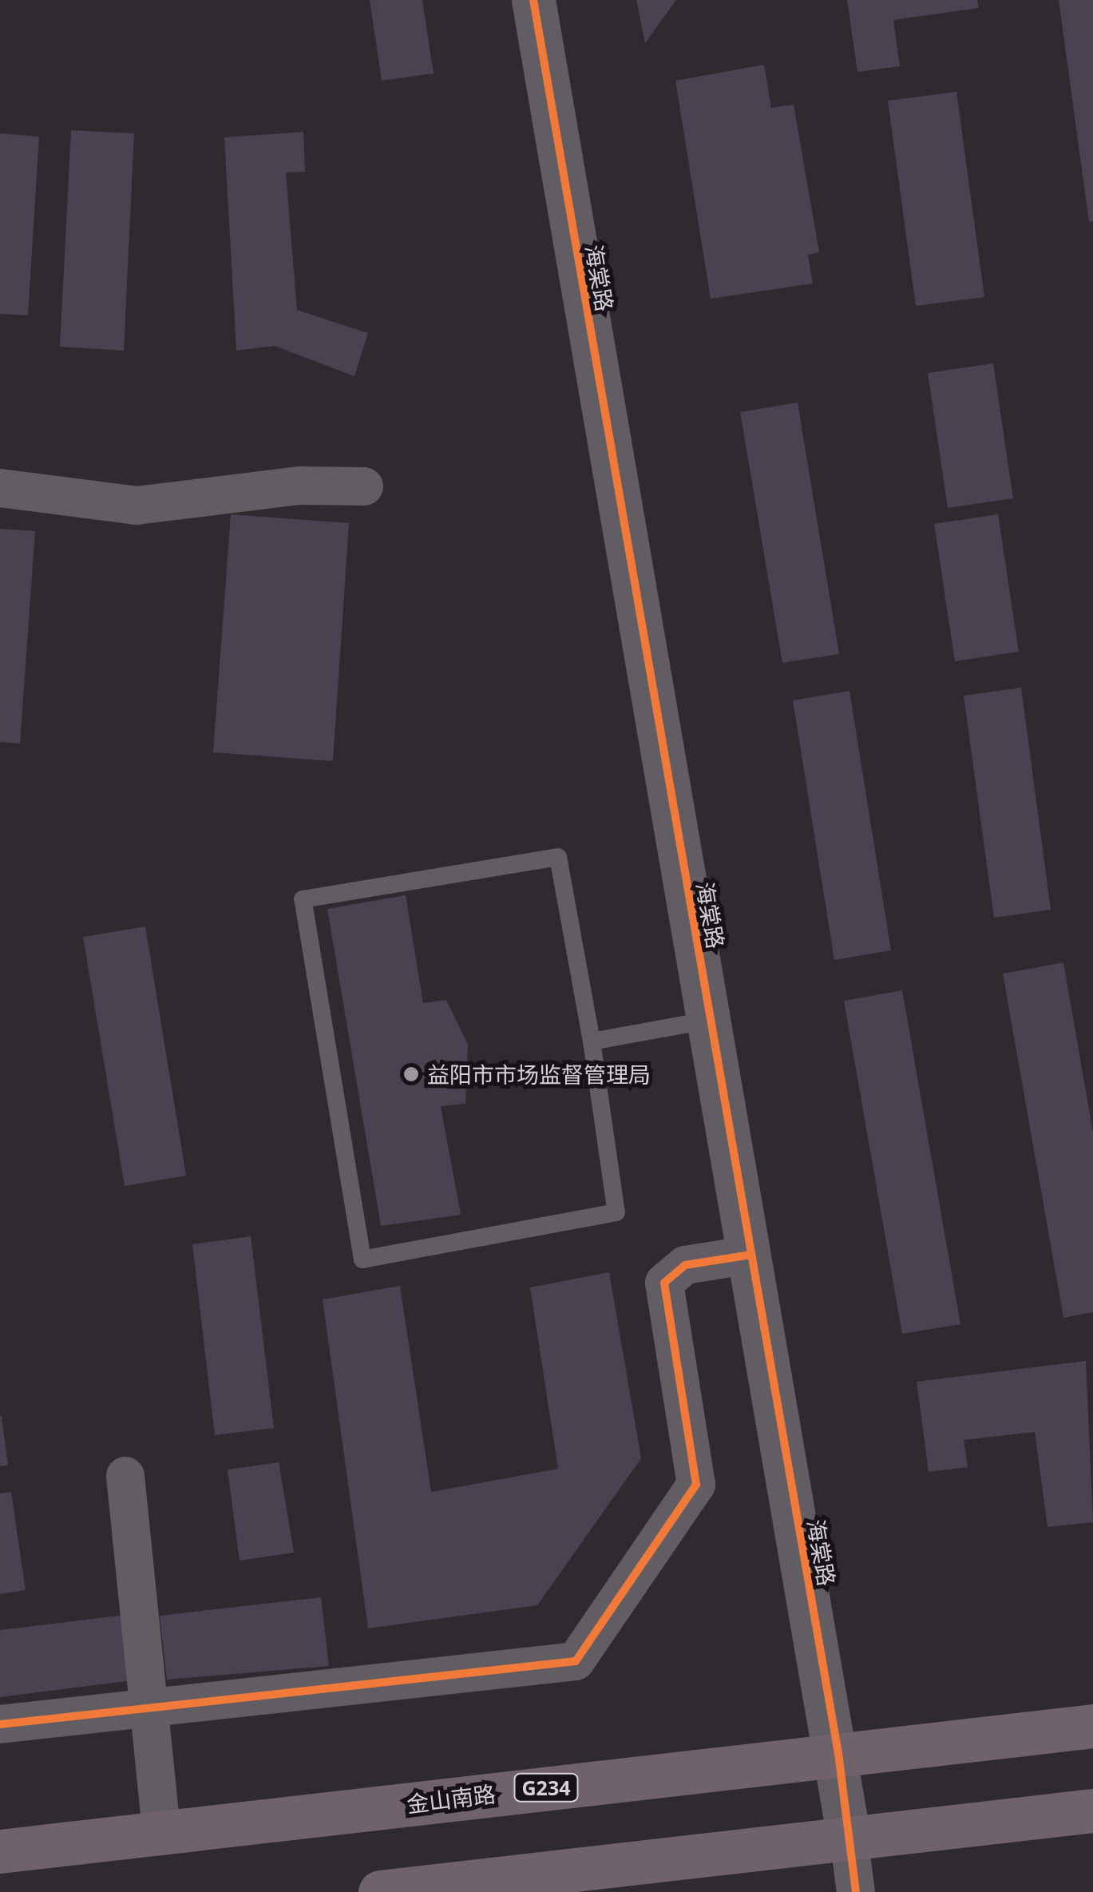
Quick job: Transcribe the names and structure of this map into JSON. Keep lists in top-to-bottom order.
{
  "streets": {
    "highway": ["G234", "金山南路"],
    "street": ["海棠路"]
  },
  "crossings": [
    ["海棠路", "金山南路"]
  ],
  "places": ["益阳市市场监督管理局"]
}
